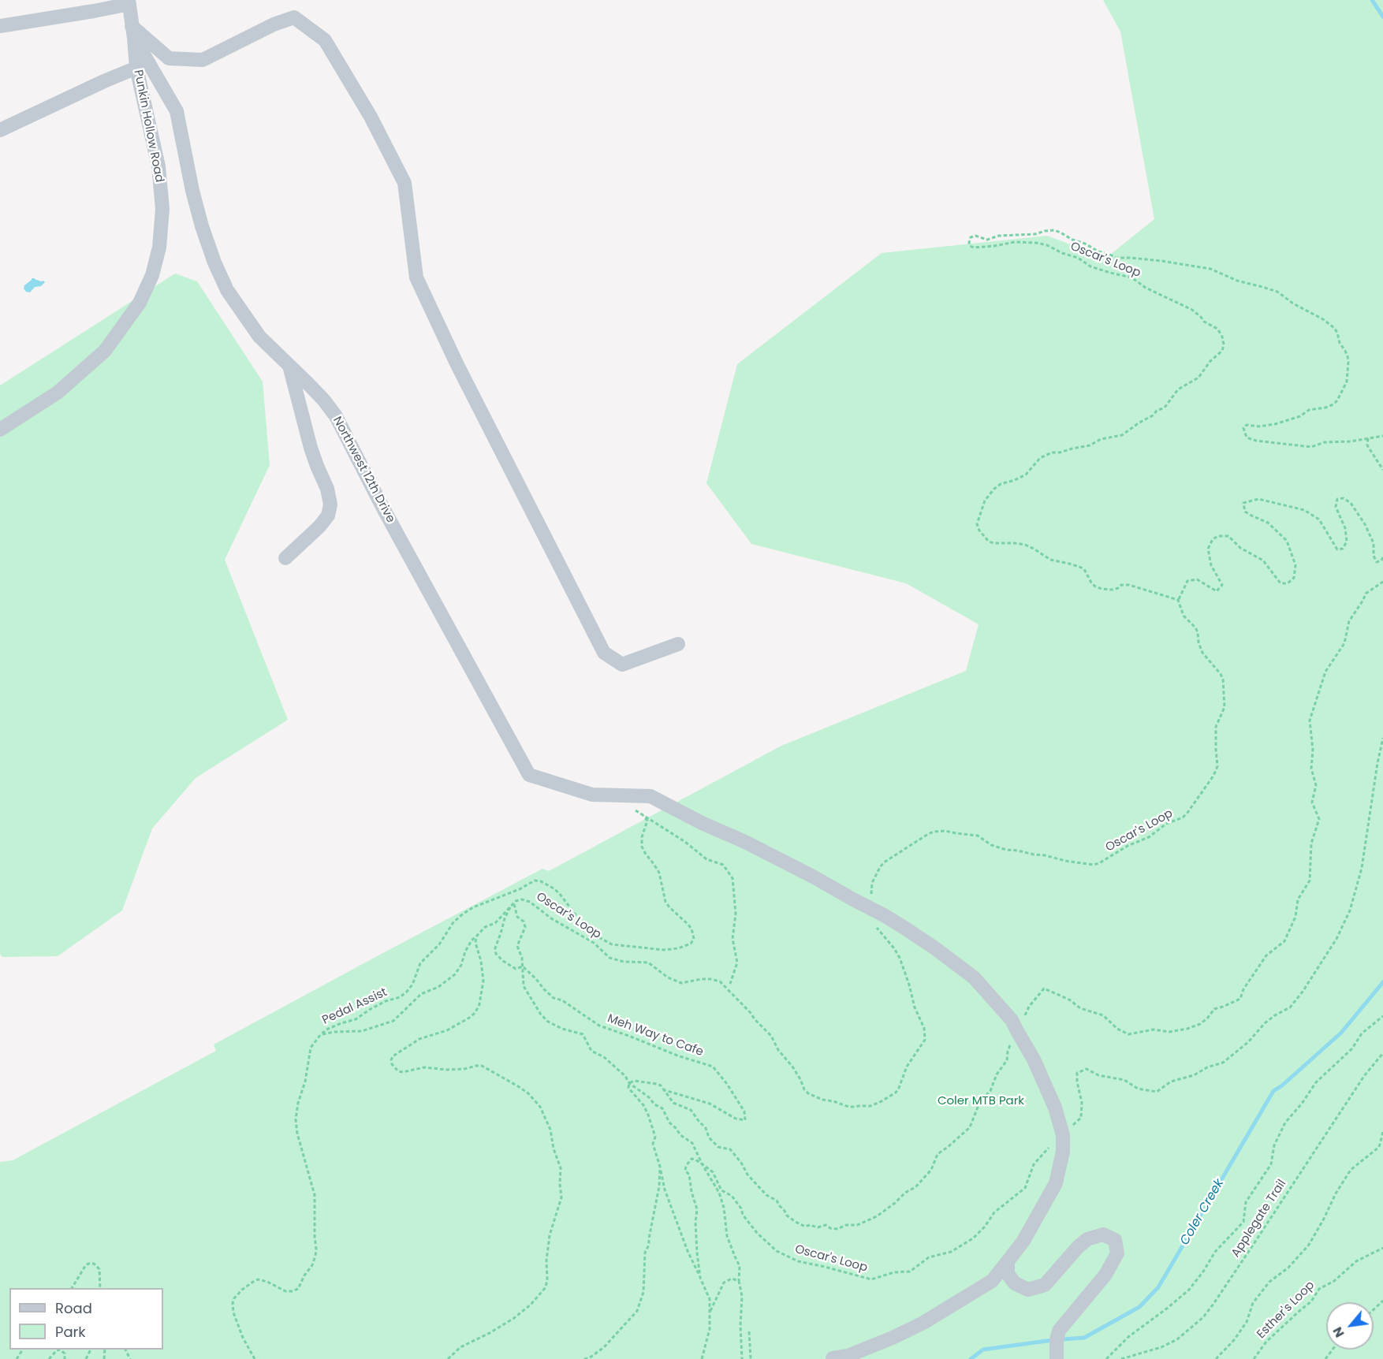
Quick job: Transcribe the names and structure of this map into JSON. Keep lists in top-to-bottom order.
{
  "streets": {
    "street": ["Punkin Hollow Road", "Northwest 12th Drive"],
    "path": [
      "Oscar's Loop",
      "Pedal Assist",
      "Meh Way to Cafe",
      "Applegate Trail",
      "Esther's Loop"
    ]
  },
  "crossings": [
    ["Punkin Hollow Road", "Northwest 12th Drive"],
    ["Oscar's Loop", "Northwest 12th Drive"],
    ["Oscar's Loop", "Meh Way to Cafe"]
  ],
  "water": ["Coler Creek"],
  "parks": ["Coler MTB Park"],
  "legend": ["Road", "Park"],
  "north": "bottom left"
}
